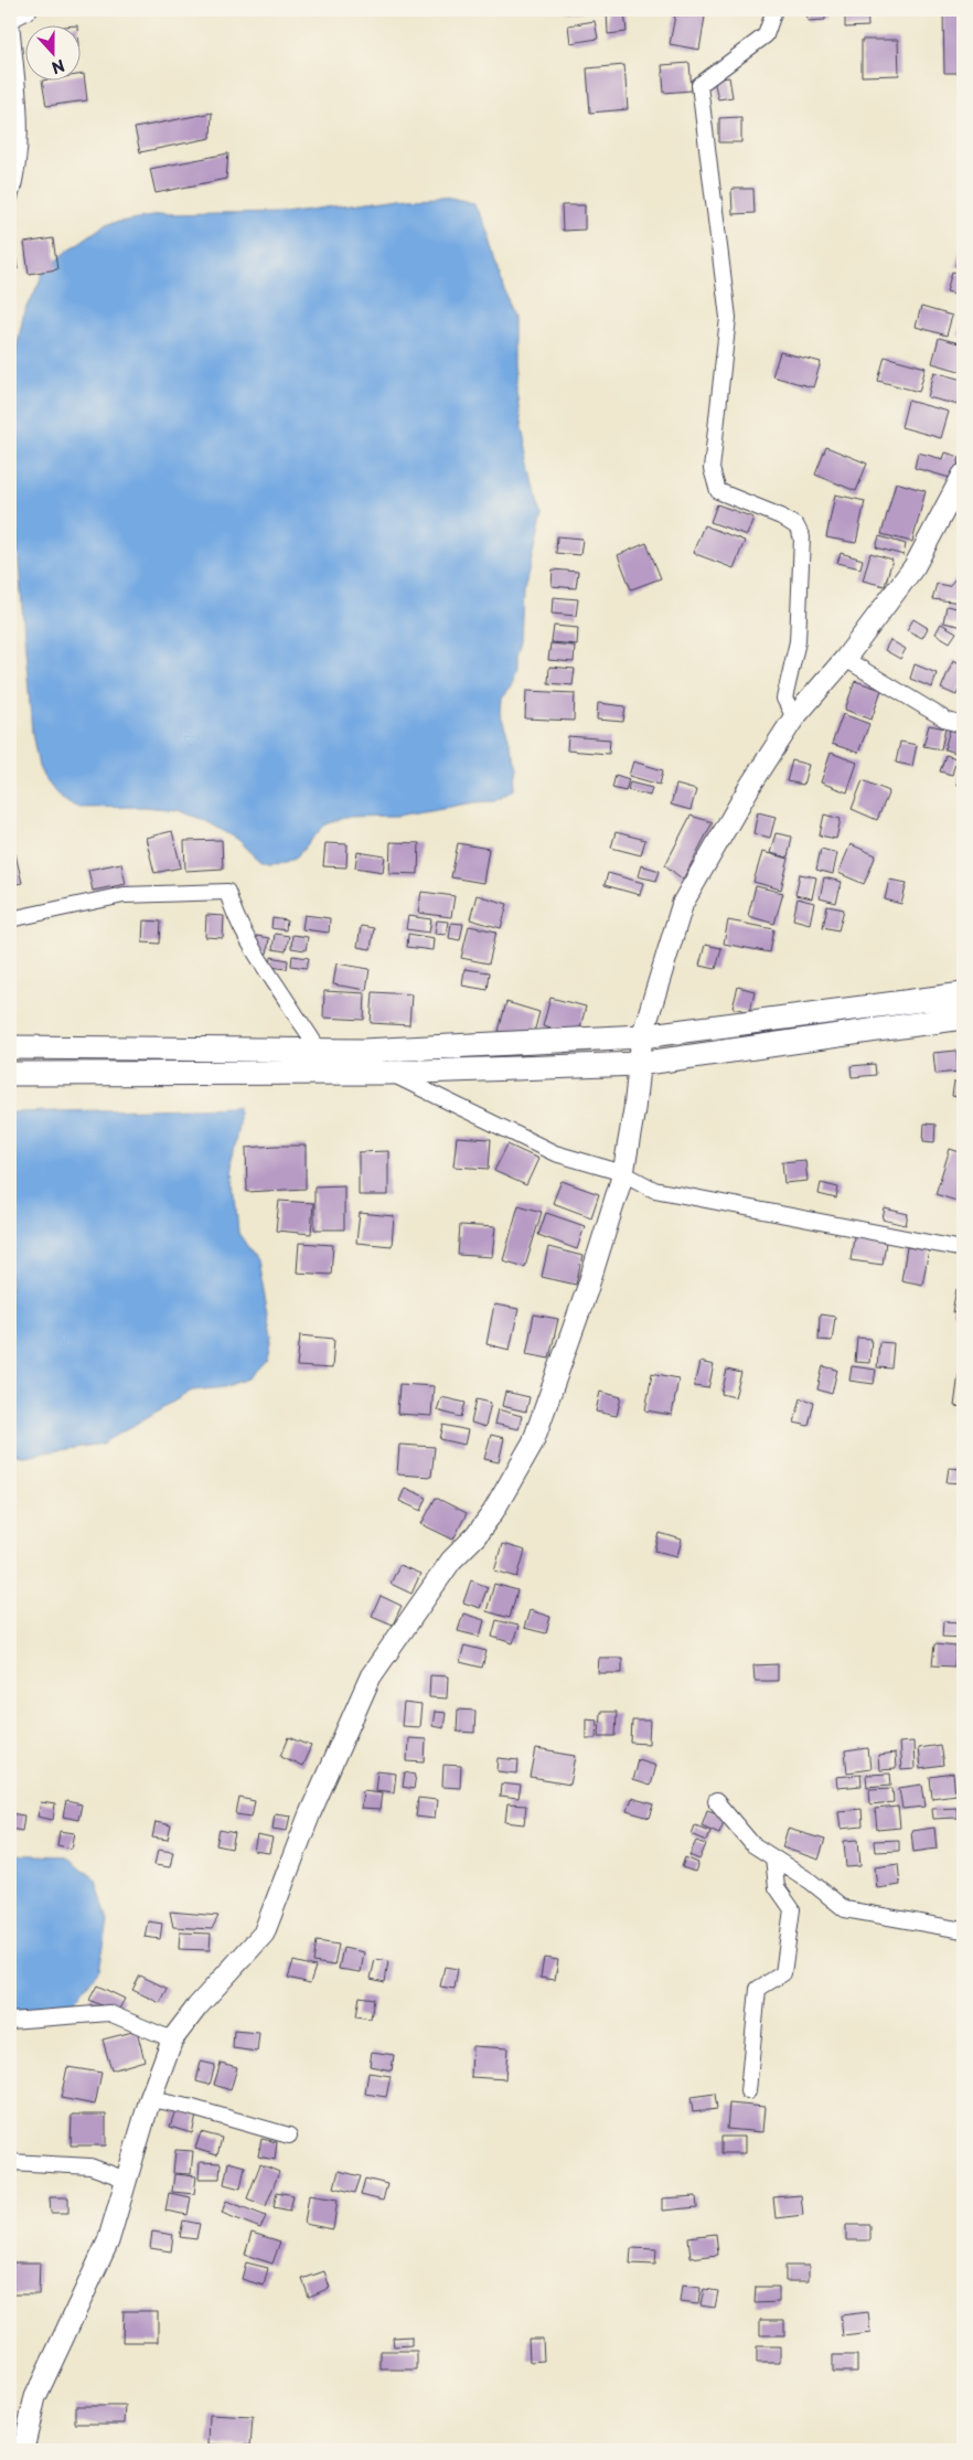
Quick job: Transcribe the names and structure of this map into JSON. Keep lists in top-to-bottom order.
{
  "north": "bottom"
}
